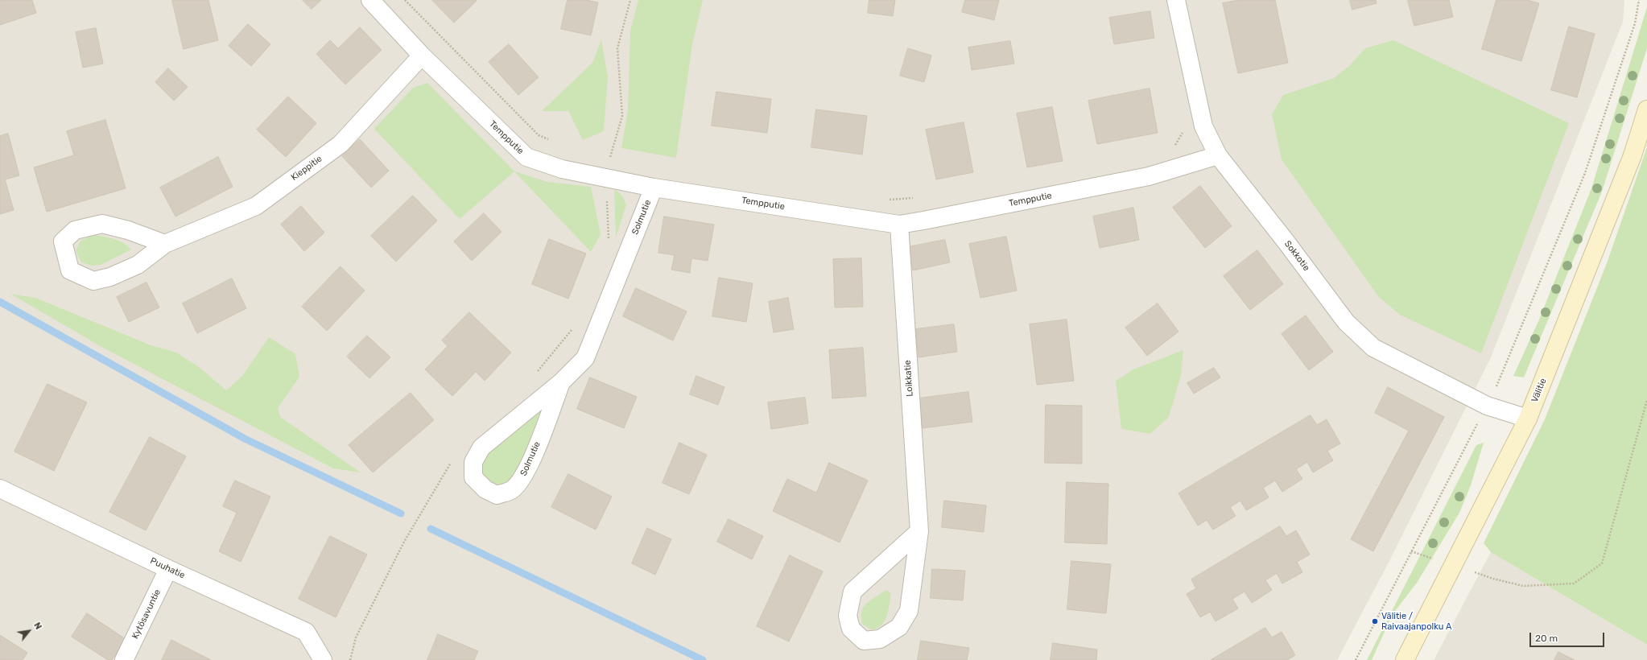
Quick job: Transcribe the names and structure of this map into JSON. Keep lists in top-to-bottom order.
{
  "streets": {
    "main road": ["Välitie"],
    "street": [
      "Tempputie",
      "Kieppitie",
      "Solmutie",
      "Sokkotie",
      "Loikkatie",
      "Puuhatie",
      "Kytösavuntie"
    ]
  },
  "crossings": [
    ["Tempputie", "Kieppitie"],
    ["Tempputie", "Solmutie"],
    ["Tempputie", "Sokkotie"],
    ["Tempputie", "Loikkatie"],
    ["Sokkotie", "Välitie"],
    ["Puuhatie", "Kytösavuntie"]
  ],
  "places": ["Välitie / Raivaajanpolku A"],
  "scale_bar": "20 m",
  "north": "top right"
}
